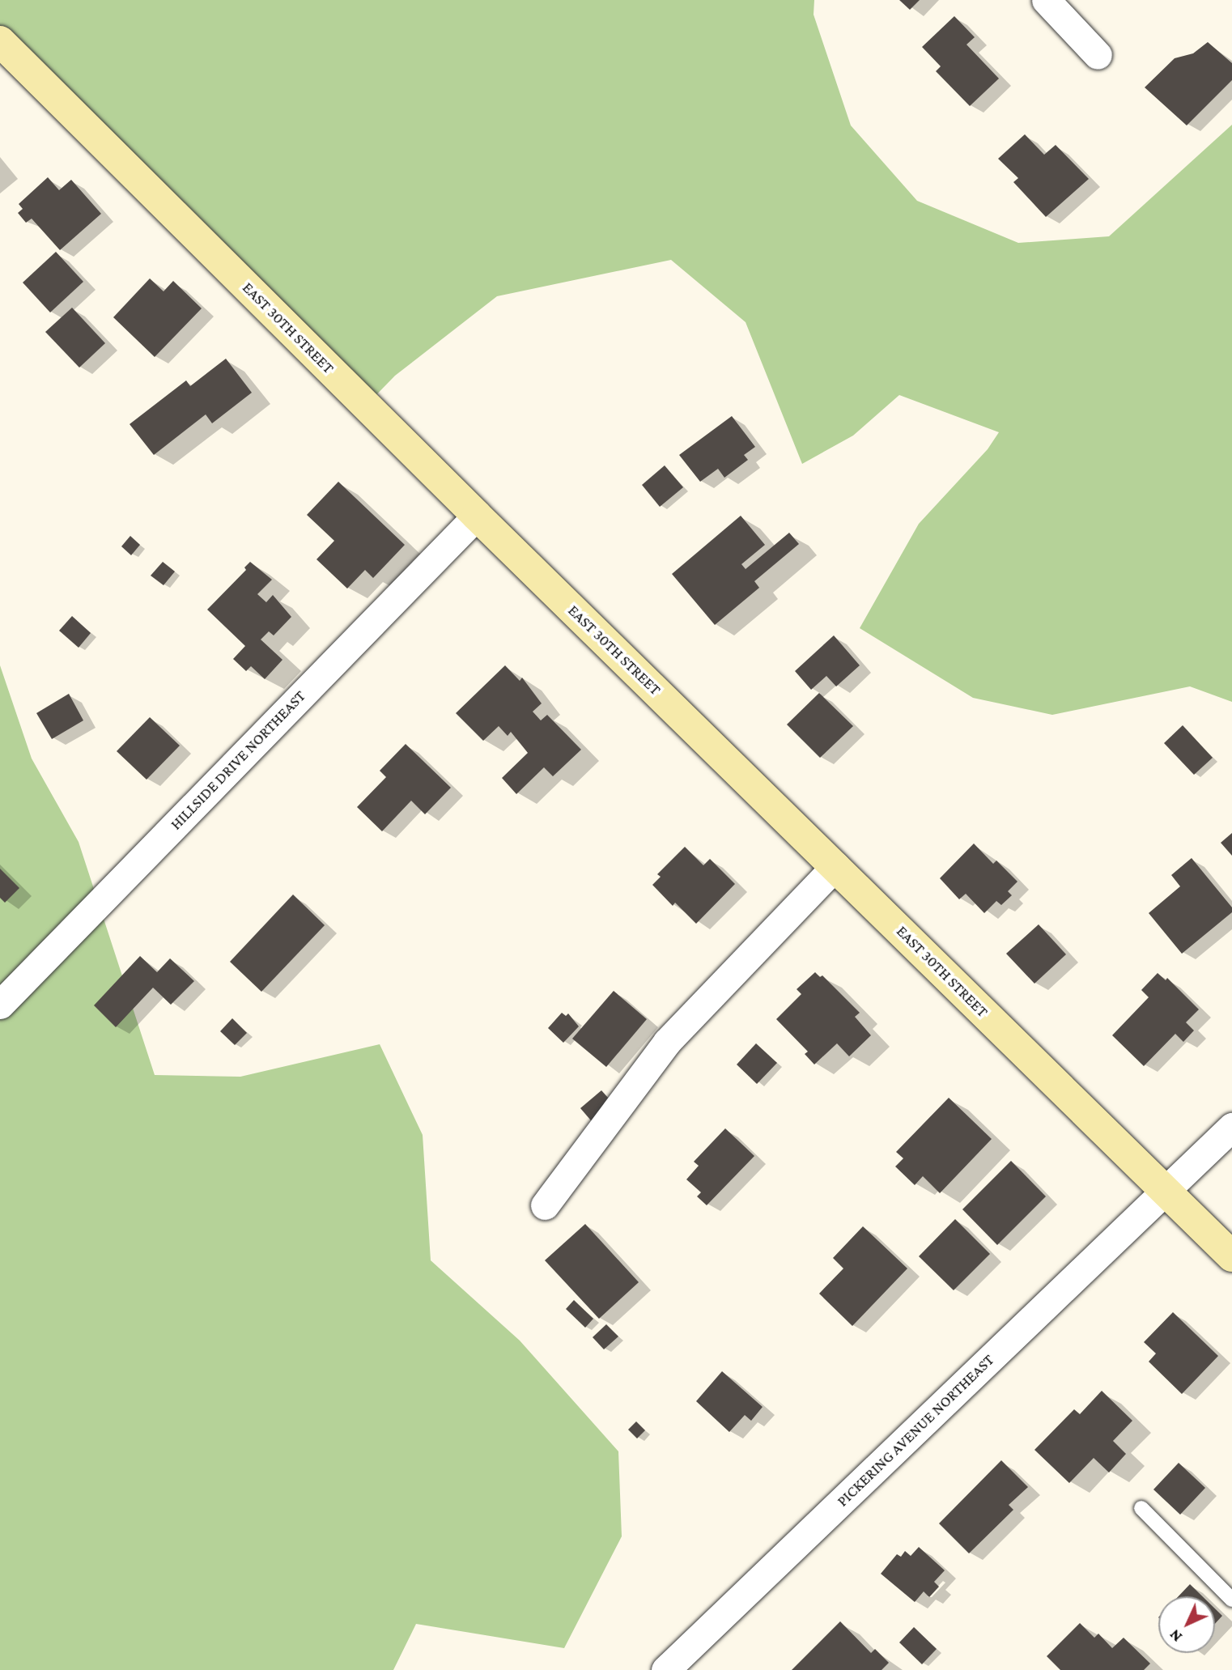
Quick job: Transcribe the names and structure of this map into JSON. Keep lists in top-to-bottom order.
{
  "streets": {
    "street": ["EAST 30TH STREET", "HILLSIDE DRIVE NORTHEAST", "PICKERING AVENUE NORTHEAST"]
  },
  "crossings": [
    ["EAST 30TH STREET", "HILLSIDE DRIVE NORTHEAST"],
    ["EAST 30TH STREET", "PICKERING AVENUE NORTHEAST"]
  ],
  "north": "bottom left"
}
